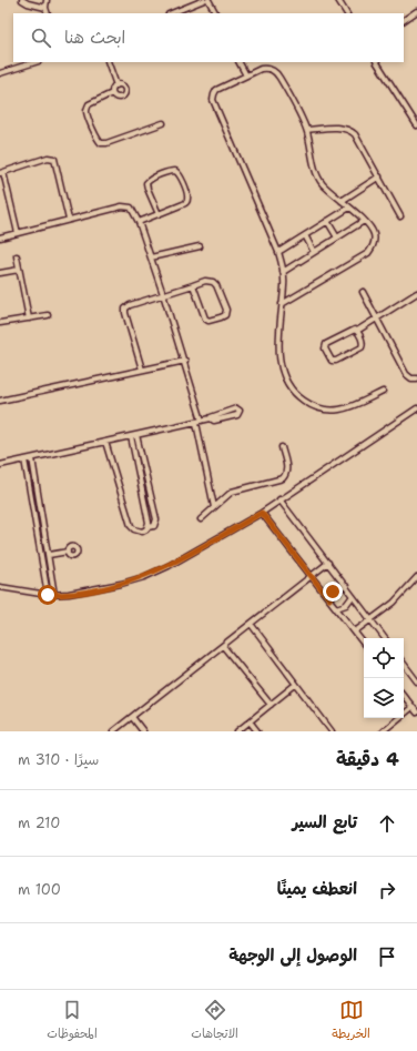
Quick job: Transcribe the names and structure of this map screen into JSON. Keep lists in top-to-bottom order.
{
  "page": {
    "search": "ابحث هنا",
    "heading": ["4 دقيقة", "سيرًا · 310 m"],
    "list": [
      ["تابع السير", "210 m"],
      ["انعطف يمينًا", "100 m"],
      "الوصول إلى الوجهة"
    ],
    "nav": ["الخريطة", "الاتجاهات", "المحفوظات"]
  }
}
